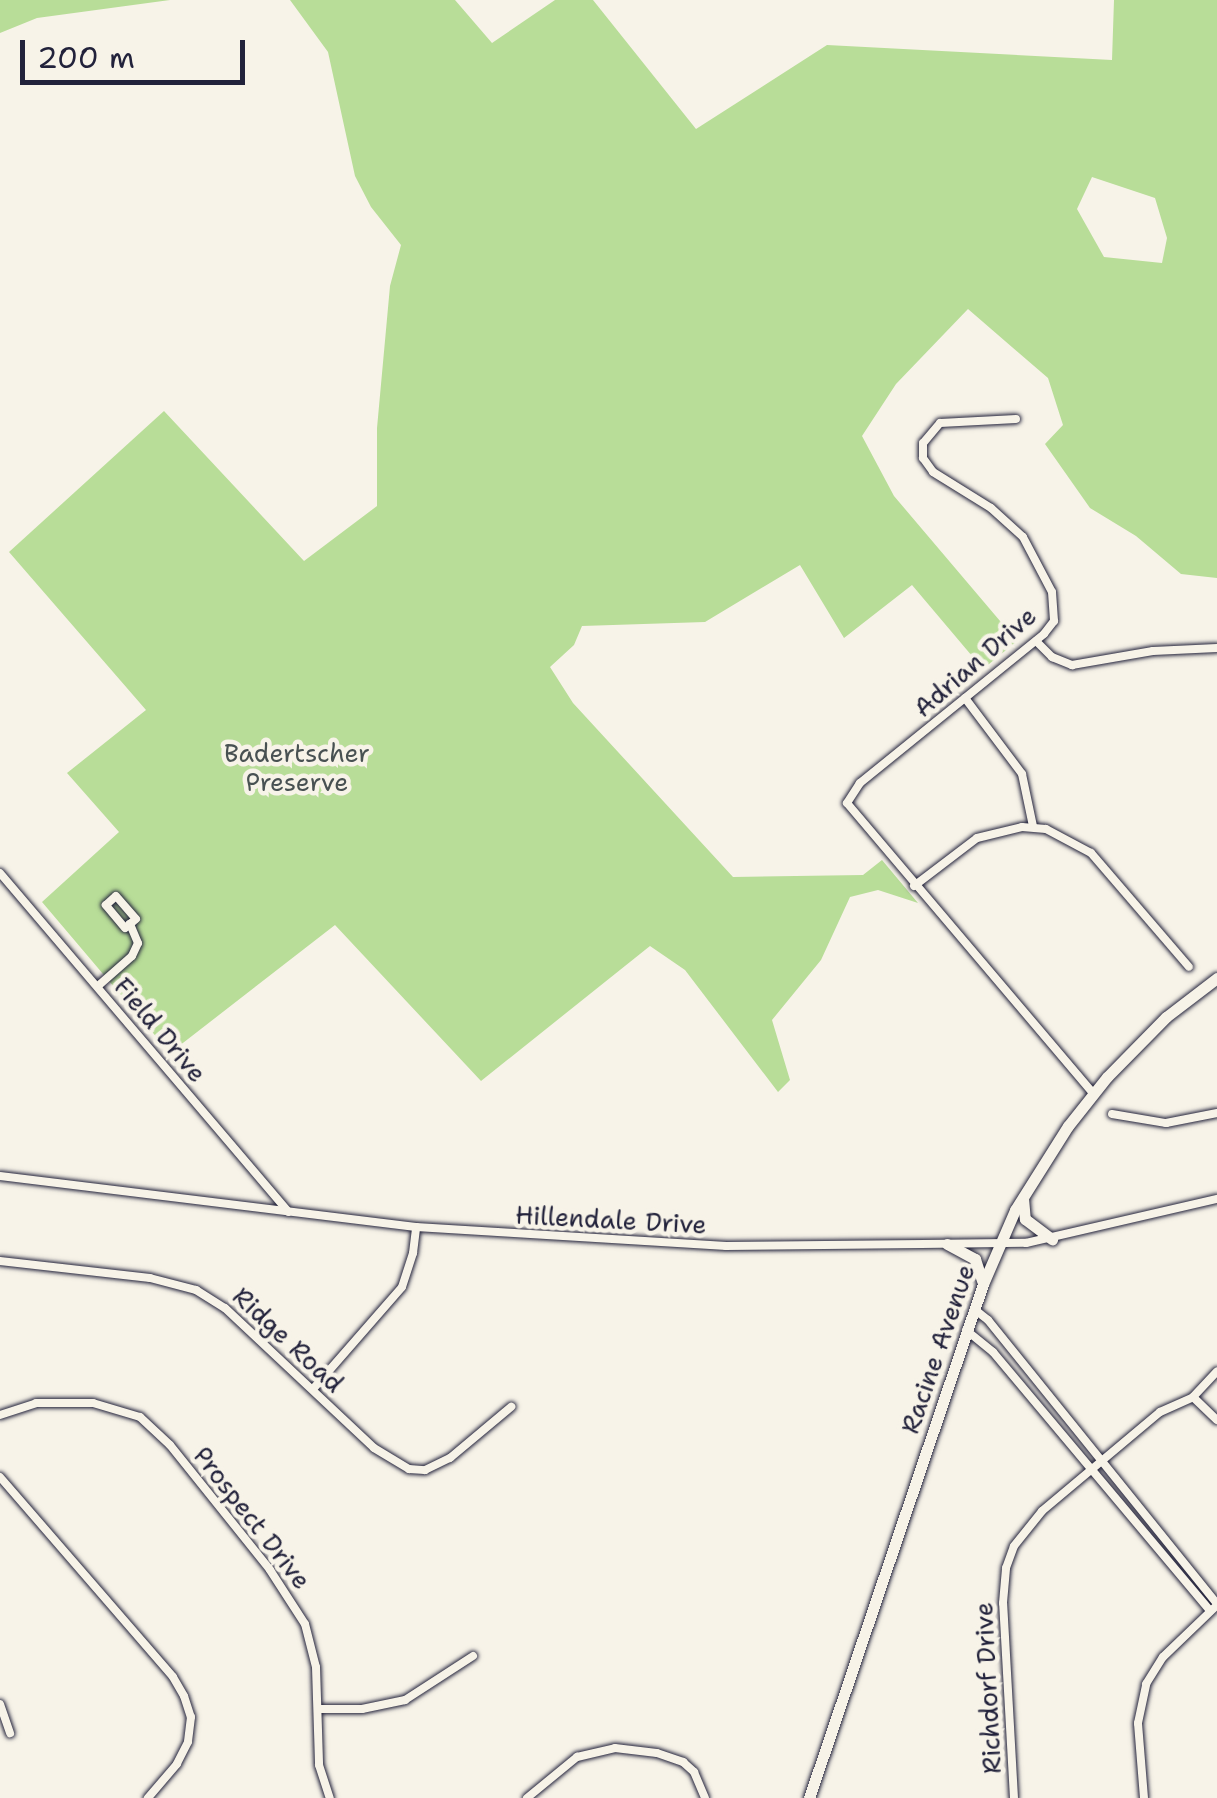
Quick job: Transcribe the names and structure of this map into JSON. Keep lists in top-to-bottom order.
{
  "streets": {
    "main road": ["Racine Avenue"],
    "street": [
      "Adrian Drive",
      "Field Drive",
      "Hillendale Drive",
      "Ridge Road",
      "Prospect Drive",
      "Richdorf Drive"
    ]
  },
  "crossings": [
    ["Field Drive", "Hillendale Drive"],
    ["Hillendale Drive", "Racine Avenue"]
  ],
  "parks": ["Badertscher Preserve"],
  "scale_bar": "200 m"
}
